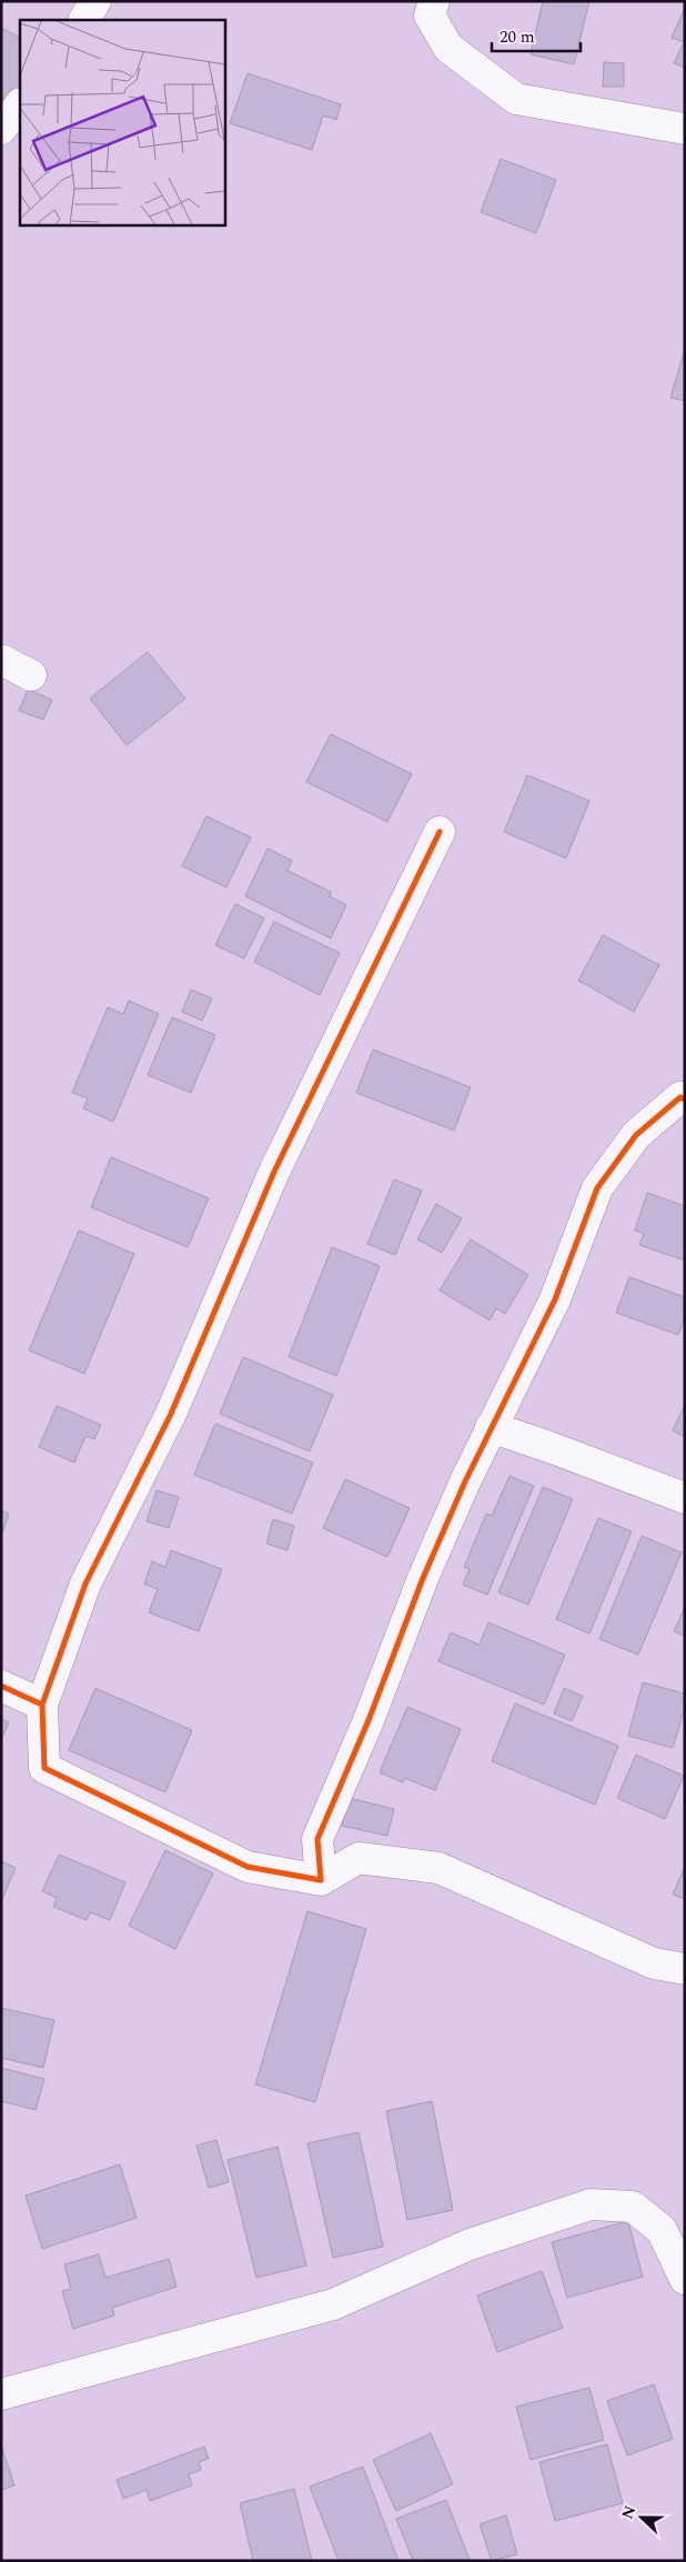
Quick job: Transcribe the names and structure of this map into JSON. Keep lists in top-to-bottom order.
{
  "scale_bar": "20 m",
  "north": "left"
}
